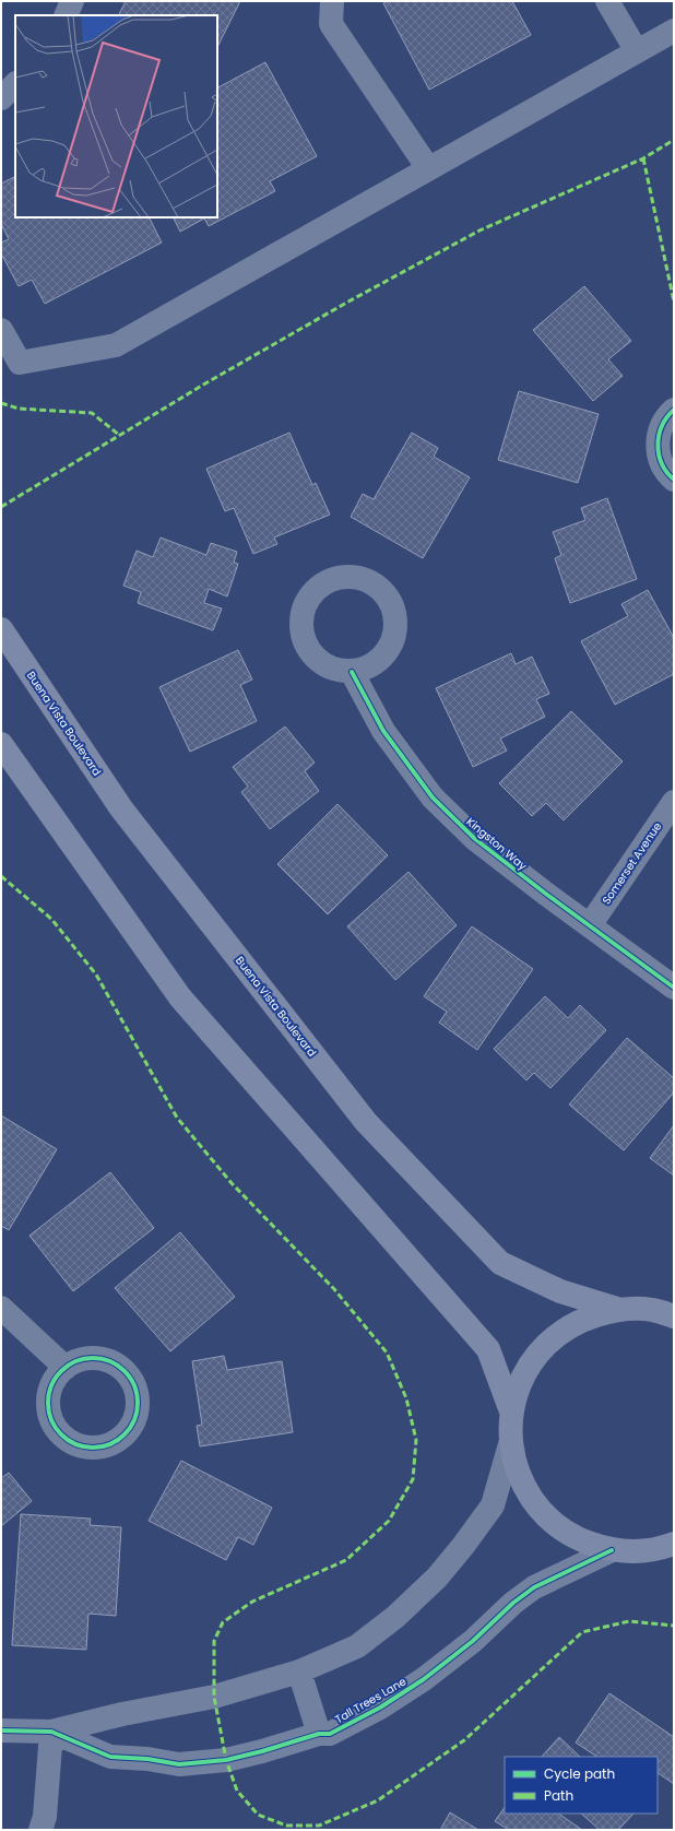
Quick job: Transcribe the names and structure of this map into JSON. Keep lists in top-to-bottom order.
{
  "streets": {
    "main road": ["Buena Vista Boulevard"],
    "street": ["Kingston Way", "Somerset Avenue", "Tall Trees Lane"]
  },
  "crossings": [
    ["Buena Vista Boulevard", "Tall Trees Lane"],
    ["Kingston Way", "Somerset Avenue"]
  ],
  "legend": ["Cycle path", "Path"]
}
